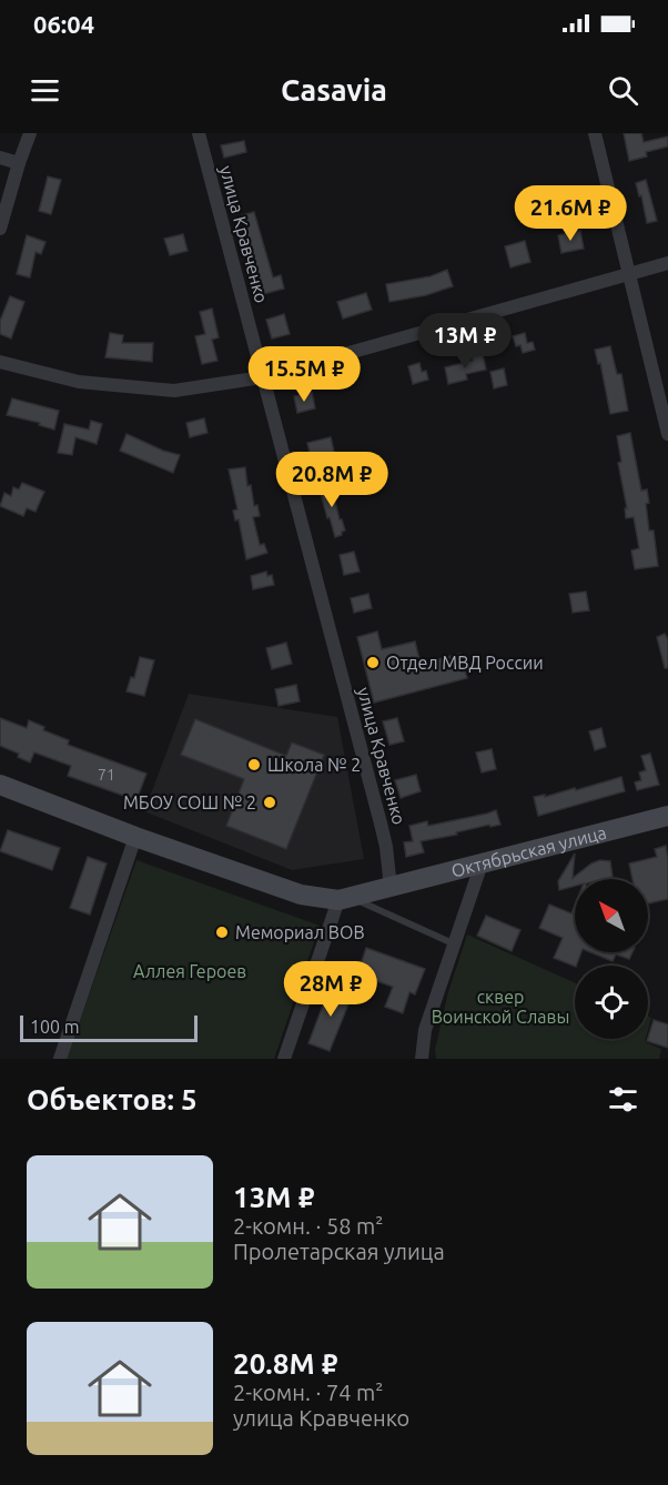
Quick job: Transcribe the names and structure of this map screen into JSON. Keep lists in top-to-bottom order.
{
  "streets": {
    "main road": ["Октябрьская улица"],
    "street": ["улица Кравченко"]
  },
  "crossings": [
    ["улица Кравченко", "Октябрьская улица"]
  ],
  "parks": ["Аллея Героев", "сквер Воинской Славы"],
  "places": [
    "Отдел МВД России",
    "Школа № 2",
    "МБОУ СОШ № 2",
    "Мемориал ВОВ"
  ],
  "house_numbers": ["71"],
  "scale_bar": "100 m",
  "north": "top left",
  "page": {
    "status": "06:04",
    "header": "Casavia",
    "price": [
      "21.6M ₽",
      "13M ₽",
      "15.5M ₽",
      "20.8M ₽",
      "28M ₽"
    ],
    "scale": "100 m",
    "heading": "Объектов: 5",
    "list": [
      {
        "name": "13M ₽",
        "note": "2-комн. · 58 m² · Пролетарская улица"
      },
      {
        "name": "20.8M ₽",
        "note": "2-комн. · 74 m² · улица Кравченко"
      }
    ]
  }
}
